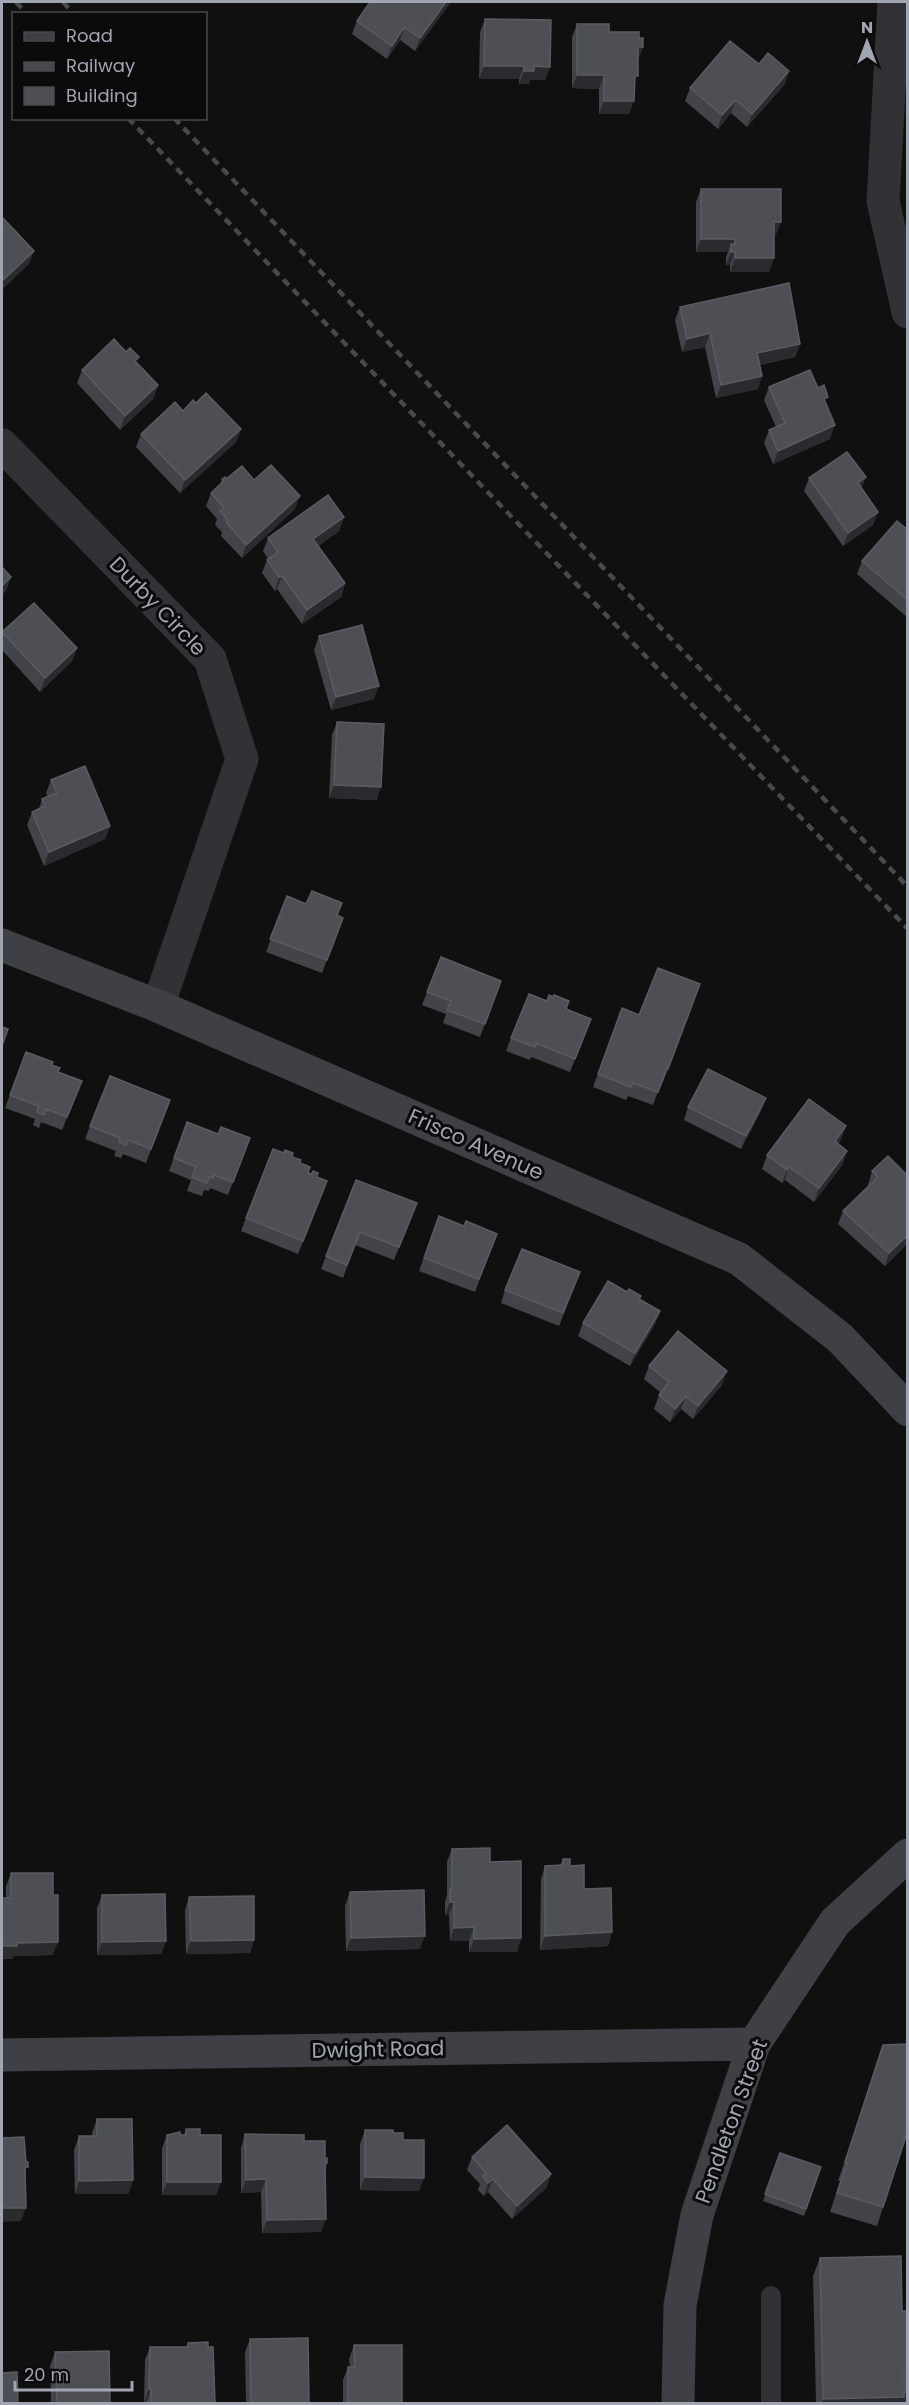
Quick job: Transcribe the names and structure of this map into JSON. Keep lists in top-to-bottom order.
{
  "streets": {
    "street": [
      "Durby Circle",
      "Frisco Avenue",
      "Dwight Road",
      "Pendleton Street"
    ]
  },
  "crossings": [
    ["Durby Circle", "Frisco Avenue"],
    ["Dwight Road", "Pendleton Street"]
  ],
  "legend": ["Road", "Railway", "Building"],
  "scale_bar": "20 m",
  "north": "top"
}
